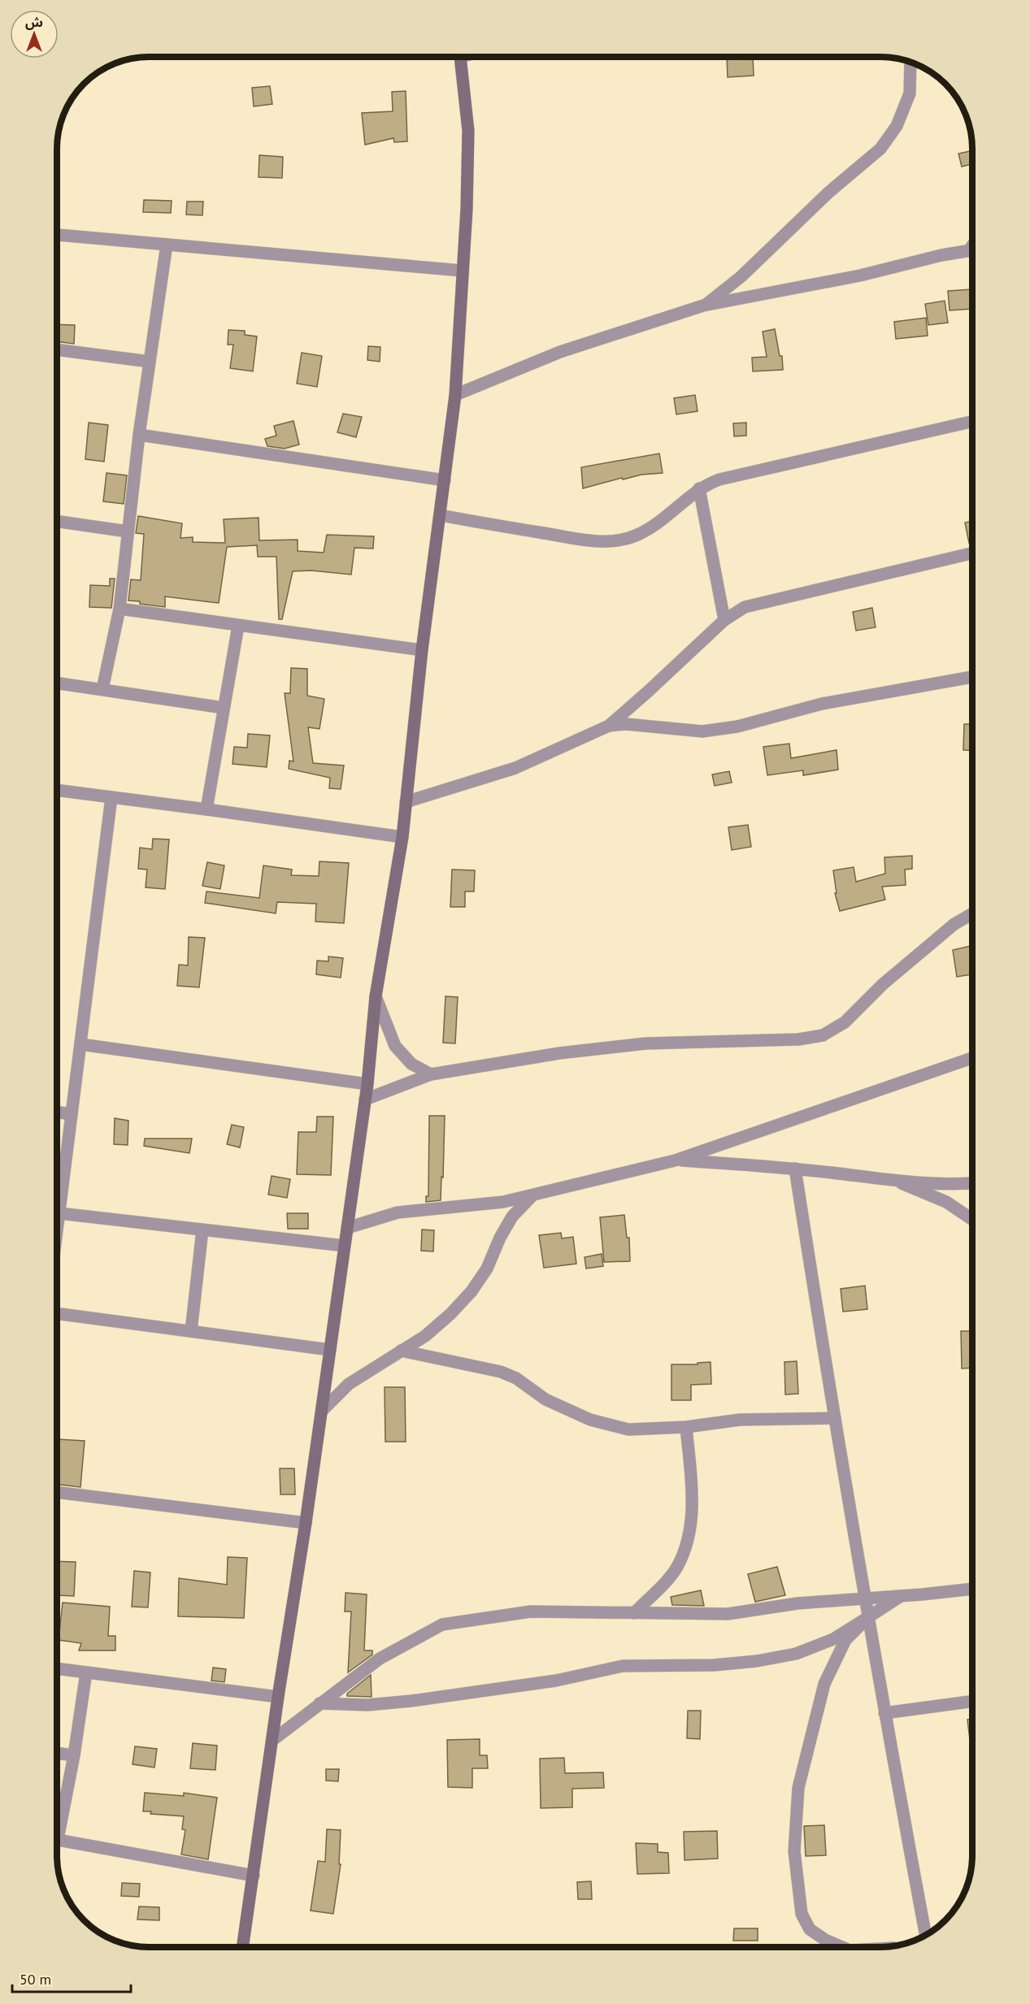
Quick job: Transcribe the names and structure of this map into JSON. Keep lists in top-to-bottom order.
{
  "scale_bar": "50 m",
  "north": "top"
}
